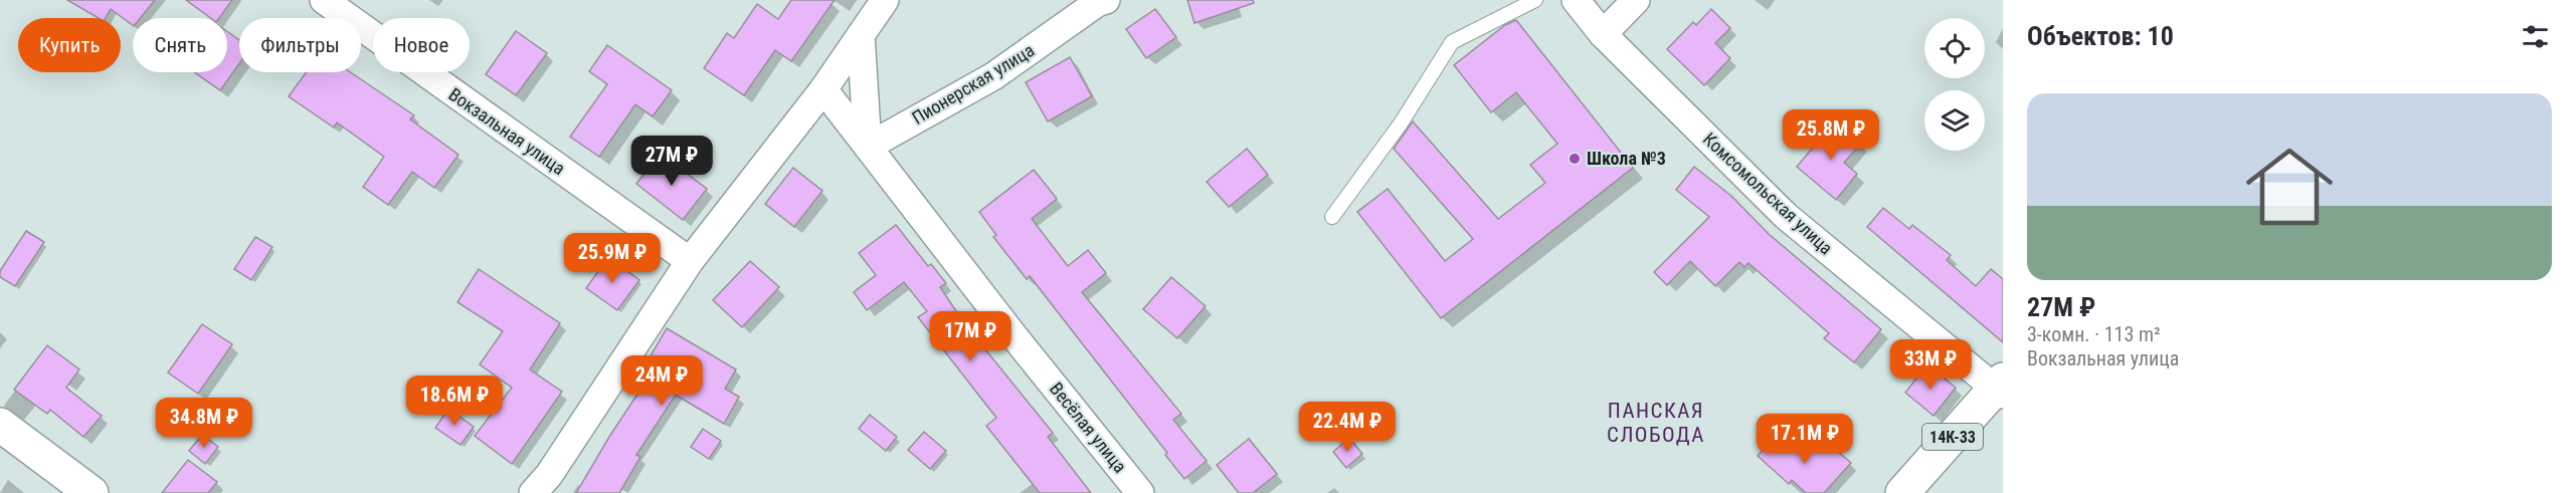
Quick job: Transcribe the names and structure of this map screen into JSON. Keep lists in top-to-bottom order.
{
  "streets": {
    "main road": ["14К-33"],
    "street": [
      "Пионерская улица",
      "Вокзальная улица",
      "Комсомольская улица",
      "Весёлая улица"
    ]
  },
  "crossings": [
    ["Пионерская улица", "Весёлая улица"],
    ["Комсомольская улица", "14К-33"]
  ],
  "districts": ["ПАНСКАЯ СЛОБОДА"],
  "places": ["Школа №3"],
  "page": {
    "heading": "Объектов: 10",
    "chip": [
      "Купить",
      "Снять",
      "Фильтры",
      "Новое"
    ],
    "list": [
      {
        "name": "27M ₽",
        "note": "3-комн. · 113 m² · Вокзальная улица"
      }
    ],
    "price": [
      "25.8M ₽",
      "27M ₽",
      "25.9M ₽",
      "17M ₽",
      "33M ₽",
      "24M ₽",
      "18.6M ₽",
      "34.8M ₽",
      "22.4M ₽",
      "17.1M ₽"
    ]
  }
}
